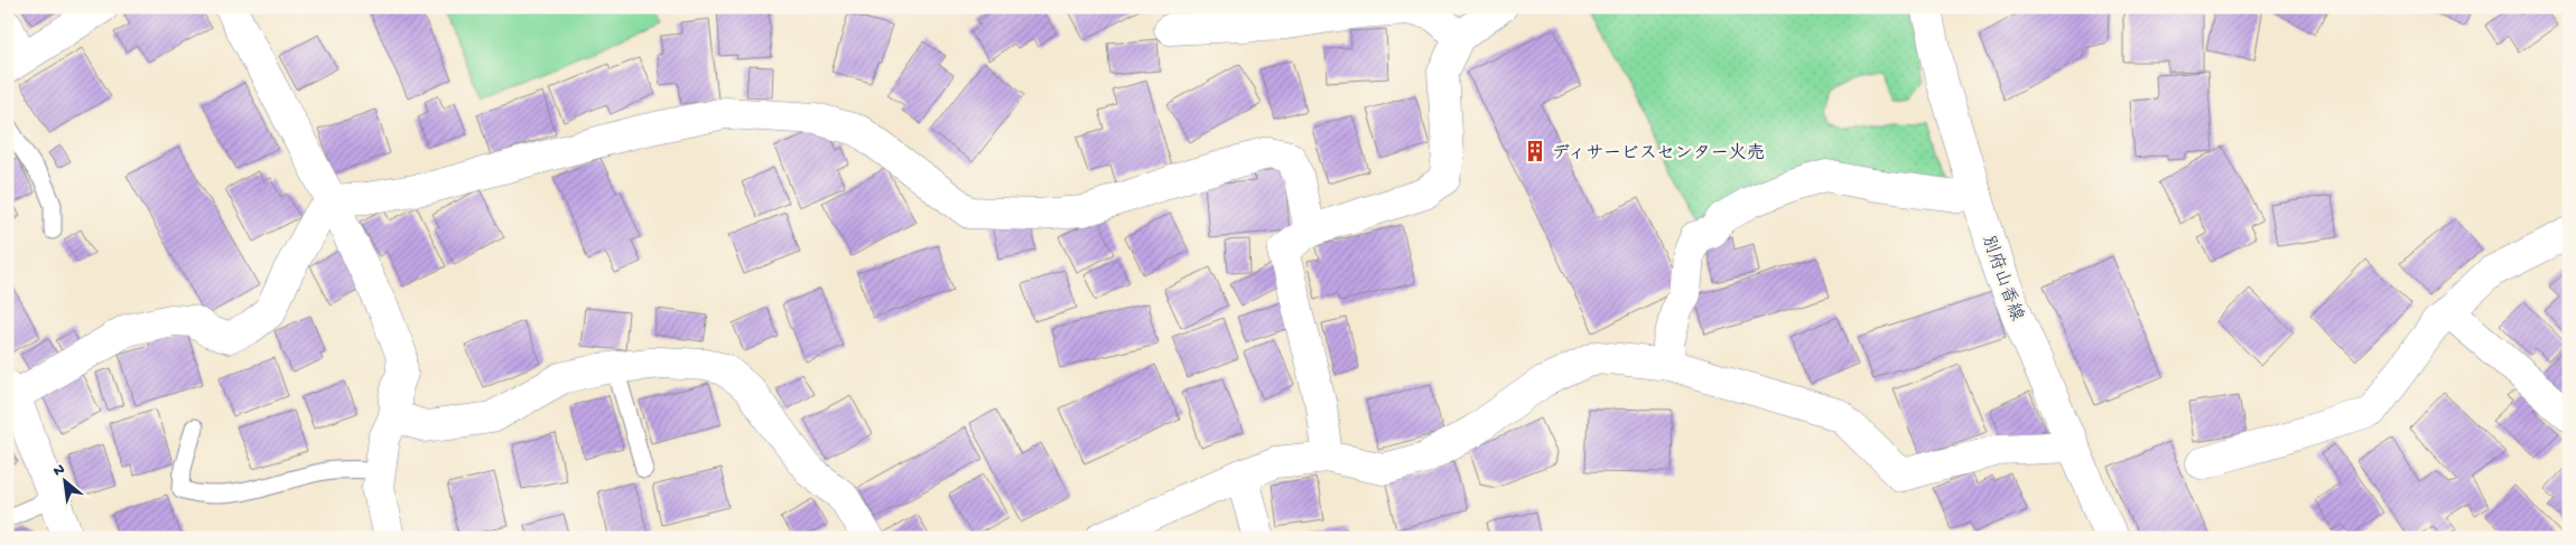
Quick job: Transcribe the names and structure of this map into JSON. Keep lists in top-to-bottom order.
{
  "streets": {
    "street": ["別府山香線"]
  },
  "places": {
    "building": ["ディサービスセンター火売"]
  },
  "north": "top left"
}
